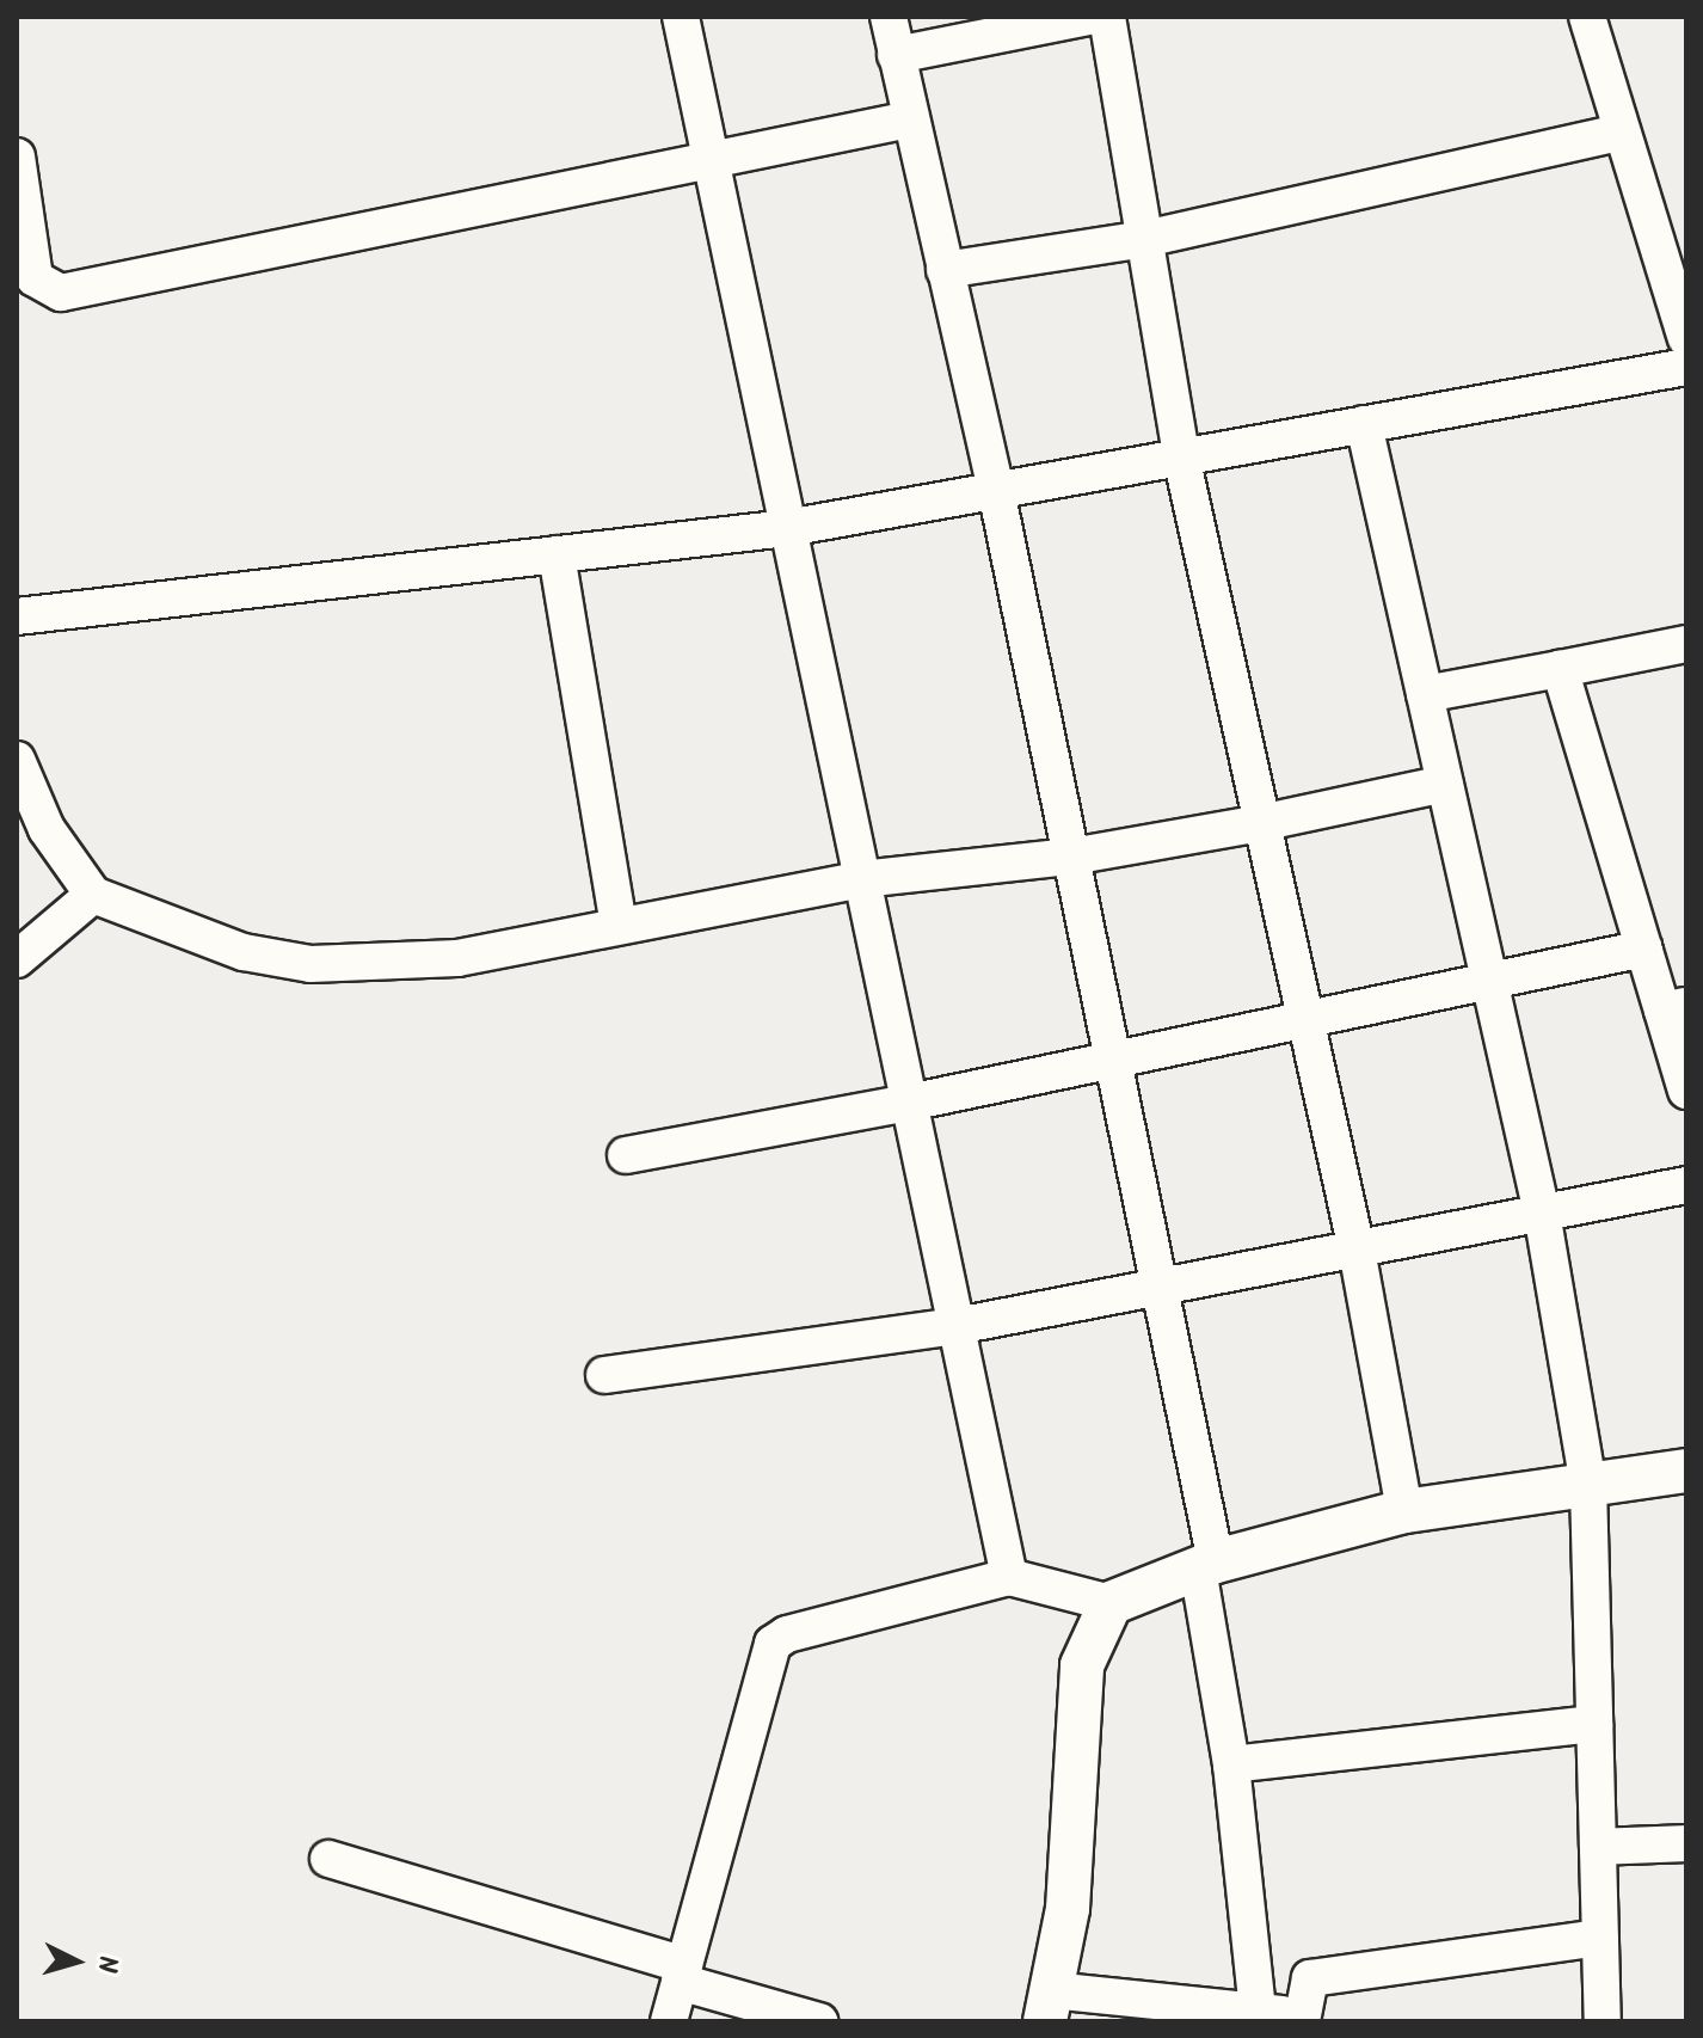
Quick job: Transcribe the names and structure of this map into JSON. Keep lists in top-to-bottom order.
{
  "north": "right"
}
